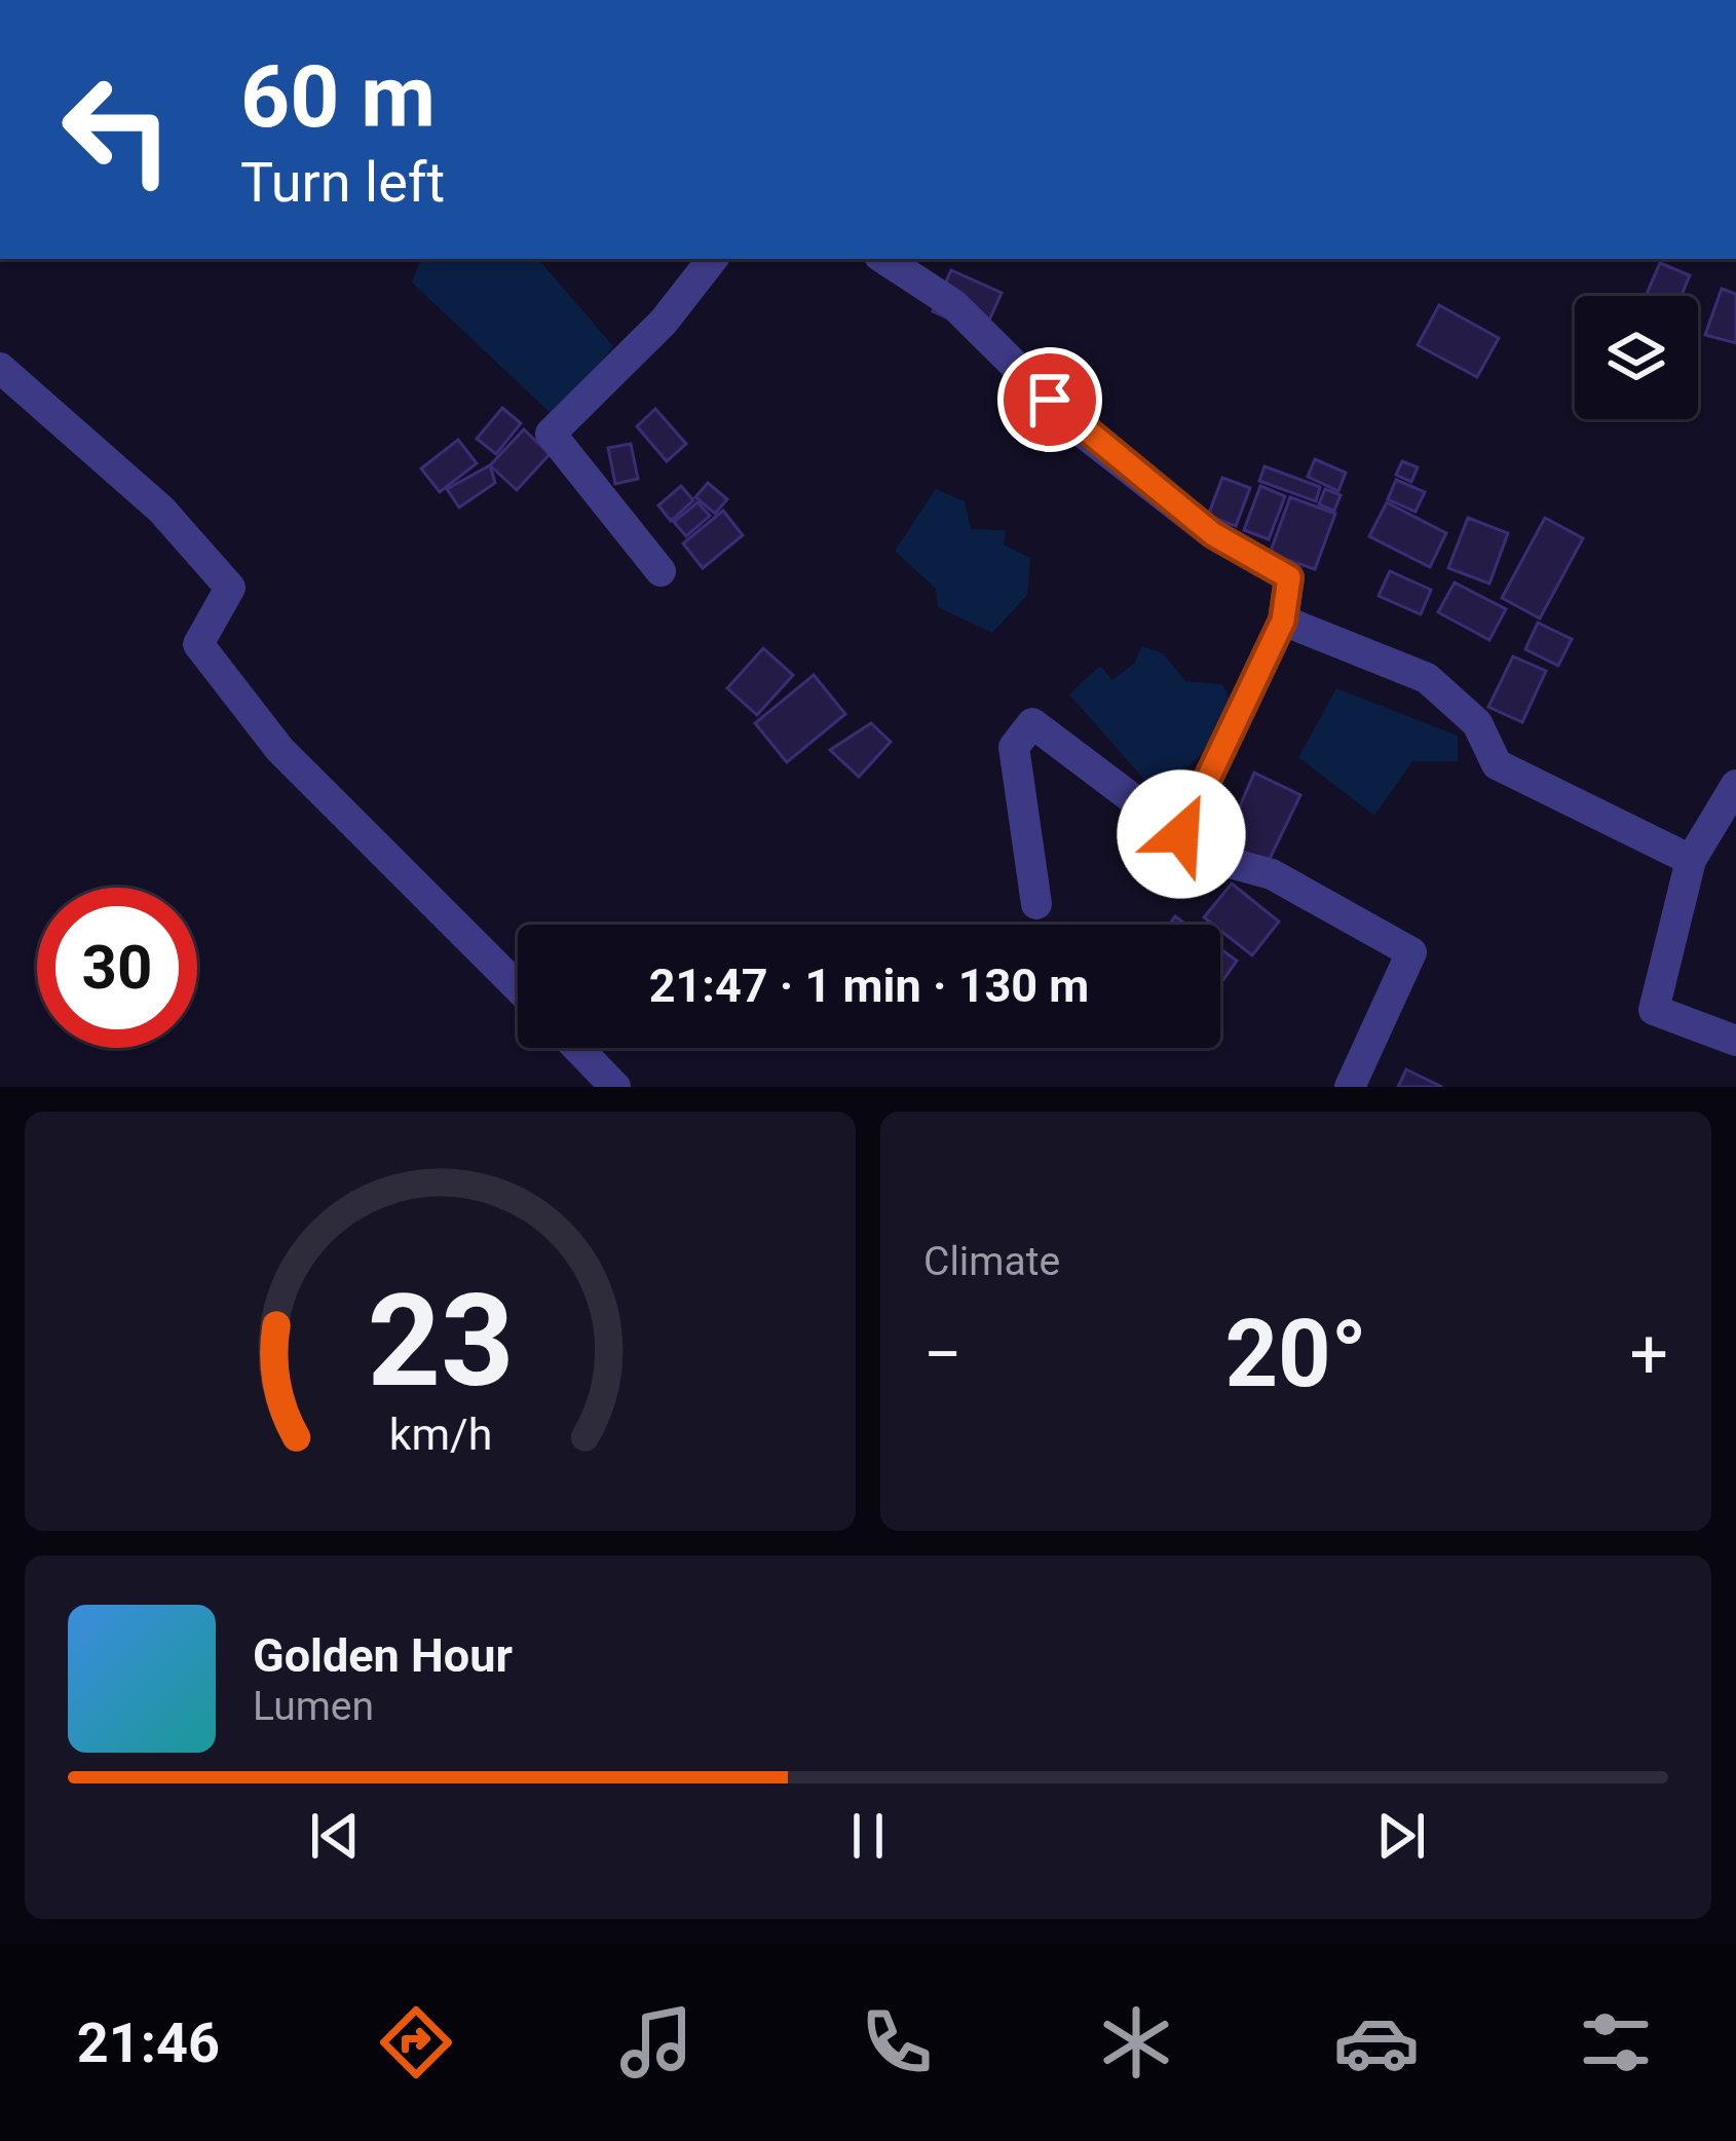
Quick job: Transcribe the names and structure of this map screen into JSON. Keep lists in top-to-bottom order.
{
  "page": {
    "turn": ["60 m", "Turn left"],
    "limit": "30",
    "trip": "21:47 · 1 min · 130 m",
    "tile": "Climate",
    "heat": ["−", "20°", "+"],
    "song": ["Golden Hour", "Lumen"],
    "tabs": "21:46",
    "gauge": ["23", "km/h"]
  }
}
